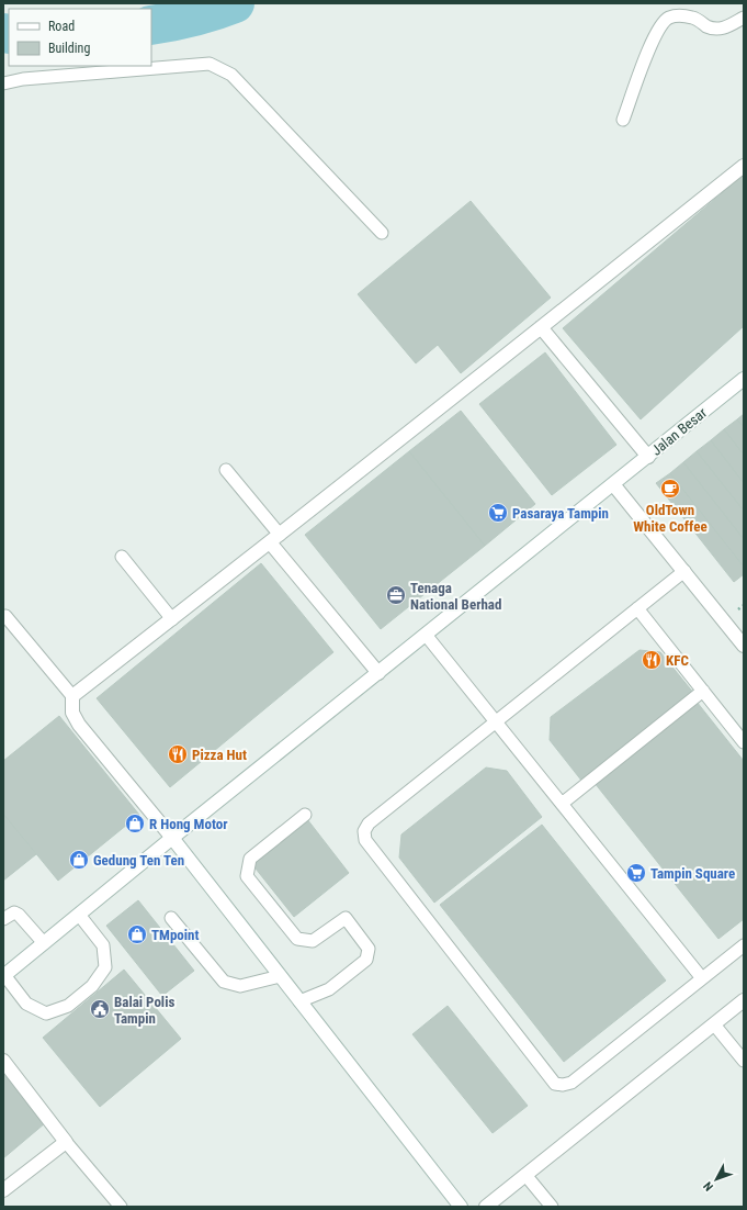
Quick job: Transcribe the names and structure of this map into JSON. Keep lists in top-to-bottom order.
{
  "streets": {
    "street": ["Jalan Besar"]
  },
  "places": {
    "cafe": ["OldTown White Coffee"],
    "supermarket": ["Pasaraya Tampin", "Tampin Square"],
    "office": ["Tenaga National Berhad"],
    "restaurant": ["KFC", "Pizza Hut"],
    "shop": ["R Hong Motor", "Gedung Ten Ten", "TMpoint"],
    "public building": ["Balai Polis Tampin"]
  },
  "legend": ["Road", "Building"],
  "north": "bottom left"
}
